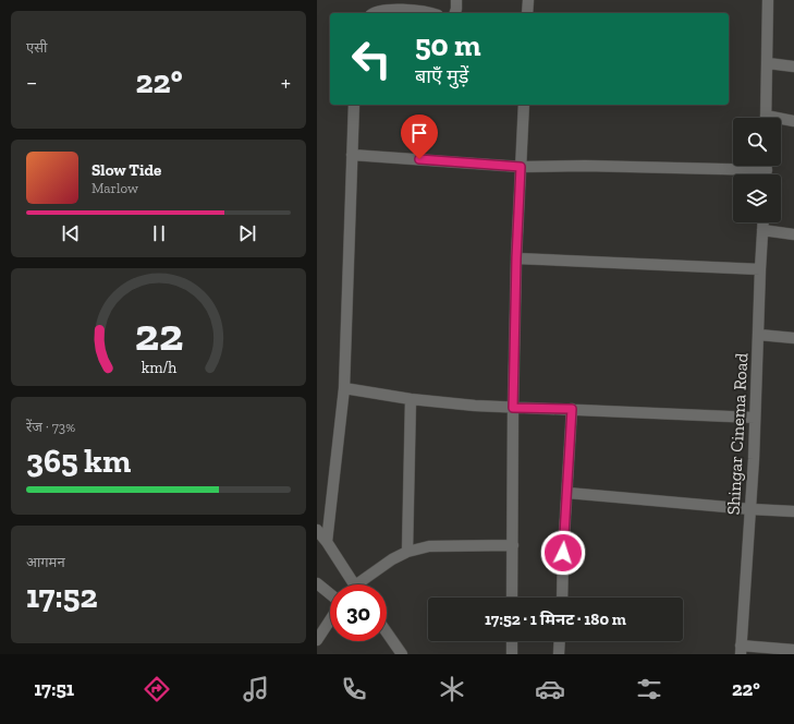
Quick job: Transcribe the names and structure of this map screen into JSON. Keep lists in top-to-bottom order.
{
  "streets": {
    "street": ["Shingar Cinema Road"]
  },
  "page": {
    "tile": [
      "एसी",
      ["रेंज · 73%", "365 km"],
      ["आगमन", "17:52"]
    ],
    "turn": ["50 m", "बाएँ मुड़ें"],
    "heat": ["−", "22°", "+"],
    "song": ["Slow Tide", "Marlow"],
    "limit": "30",
    "trip": "17:52 · 1 मिनट · 180 m",
    "tabs": ["17:51", "22°"],
    "gauge": ["22", "km/h"]
  }
}
